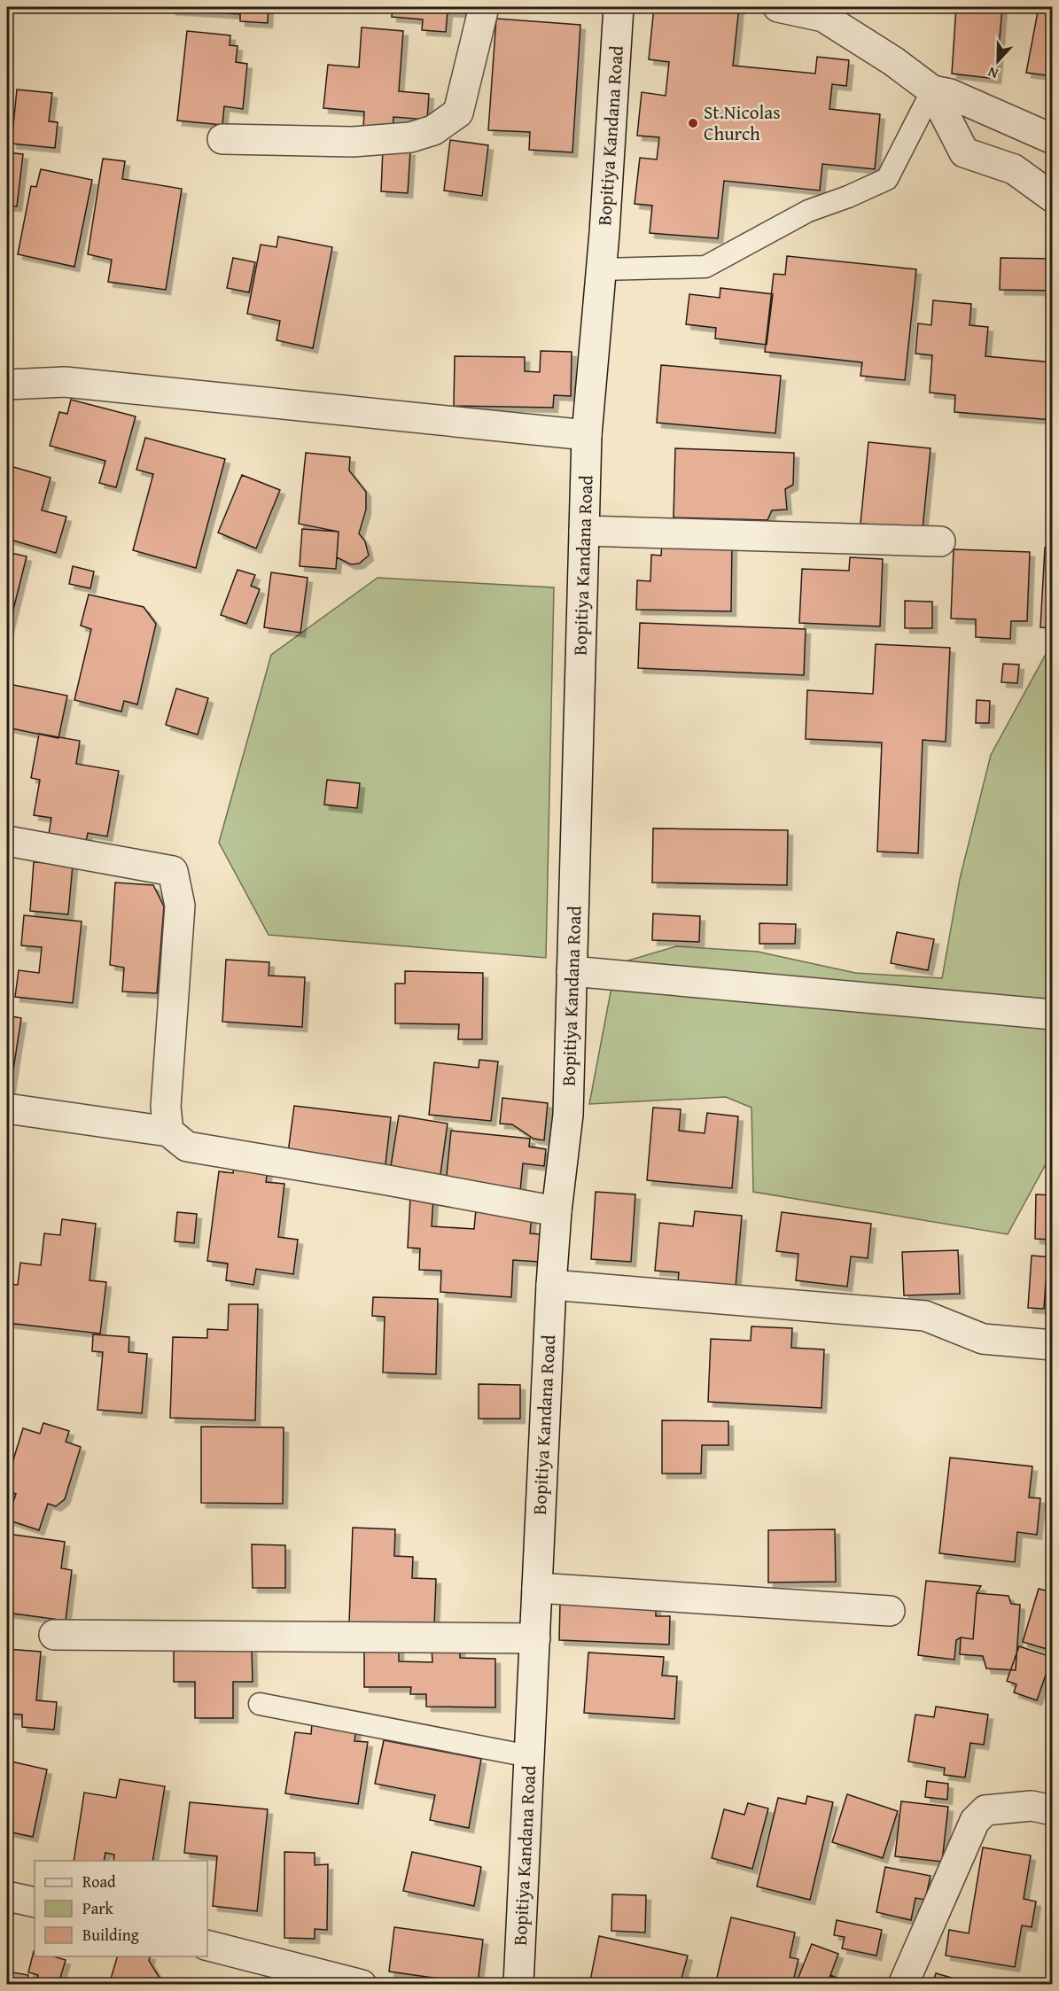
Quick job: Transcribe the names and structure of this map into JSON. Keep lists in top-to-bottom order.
{
  "streets": {
    "street": ["Bopitiya Kandana Road"]
  },
  "places": ["St.Nicolas Church"],
  "legend": ["Road", "Park", "Building"],
  "north": "bottom"
}
